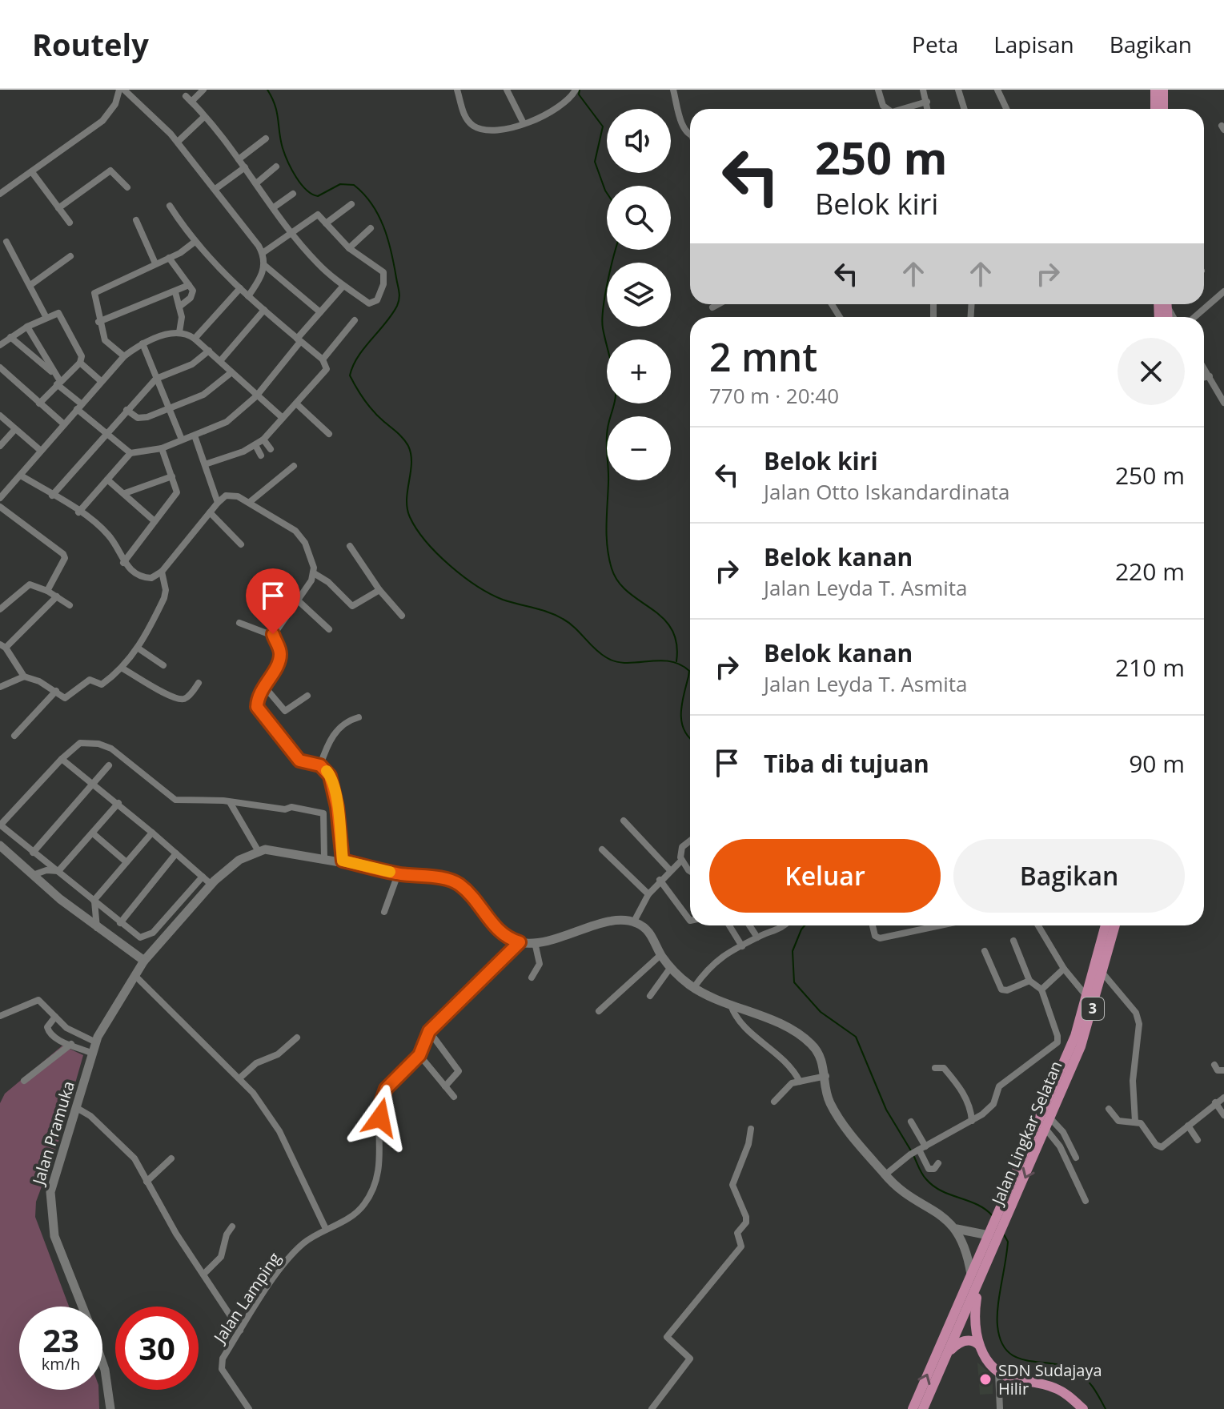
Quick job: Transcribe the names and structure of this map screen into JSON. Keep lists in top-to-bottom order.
{
  "streets": {
    "main road": ["3", "Jalan Pramuka", "Jalan Lingkar Selatan"],
    "street": ["Jalan Lamping"]
  },
  "crossings": [
    ["3", "Jalan Lingkar Selatan"]
  ],
  "places": ["SDN Sudajaya Hilir"],
  "page": {
    "header": "Routely",
    "nav": ["Peta", "Lapisan", "Bagikan"],
    "map_buttons": ["+", "−"],
    "turn": ["250 m", "Belok kiri"],
    "heading": ["2 mnt", "770 m · 20:40"],
    "list": [
      {
        "name": "Belok kiri",
        "note": "Jalan Otto Iskandardinata",
        "value": "250 m"
      },
      {
        "name": "Belok kanan",
        "note": "Jalan Leyda T. Asmita",
        "value": "220 m"
      },
      {
        "name": "Belok kanan",
        "note": "Jalan Leyda T. Asmita",
        "value": "210 m"
      },
      {
        "name": "Tiba di tujuan",
        "value": "90 m"
      }
    ],
    "buttons": ["Keluar", "Bagikan"],
    "speed": "23 km/h",
    "limit": "30"
  }
}
